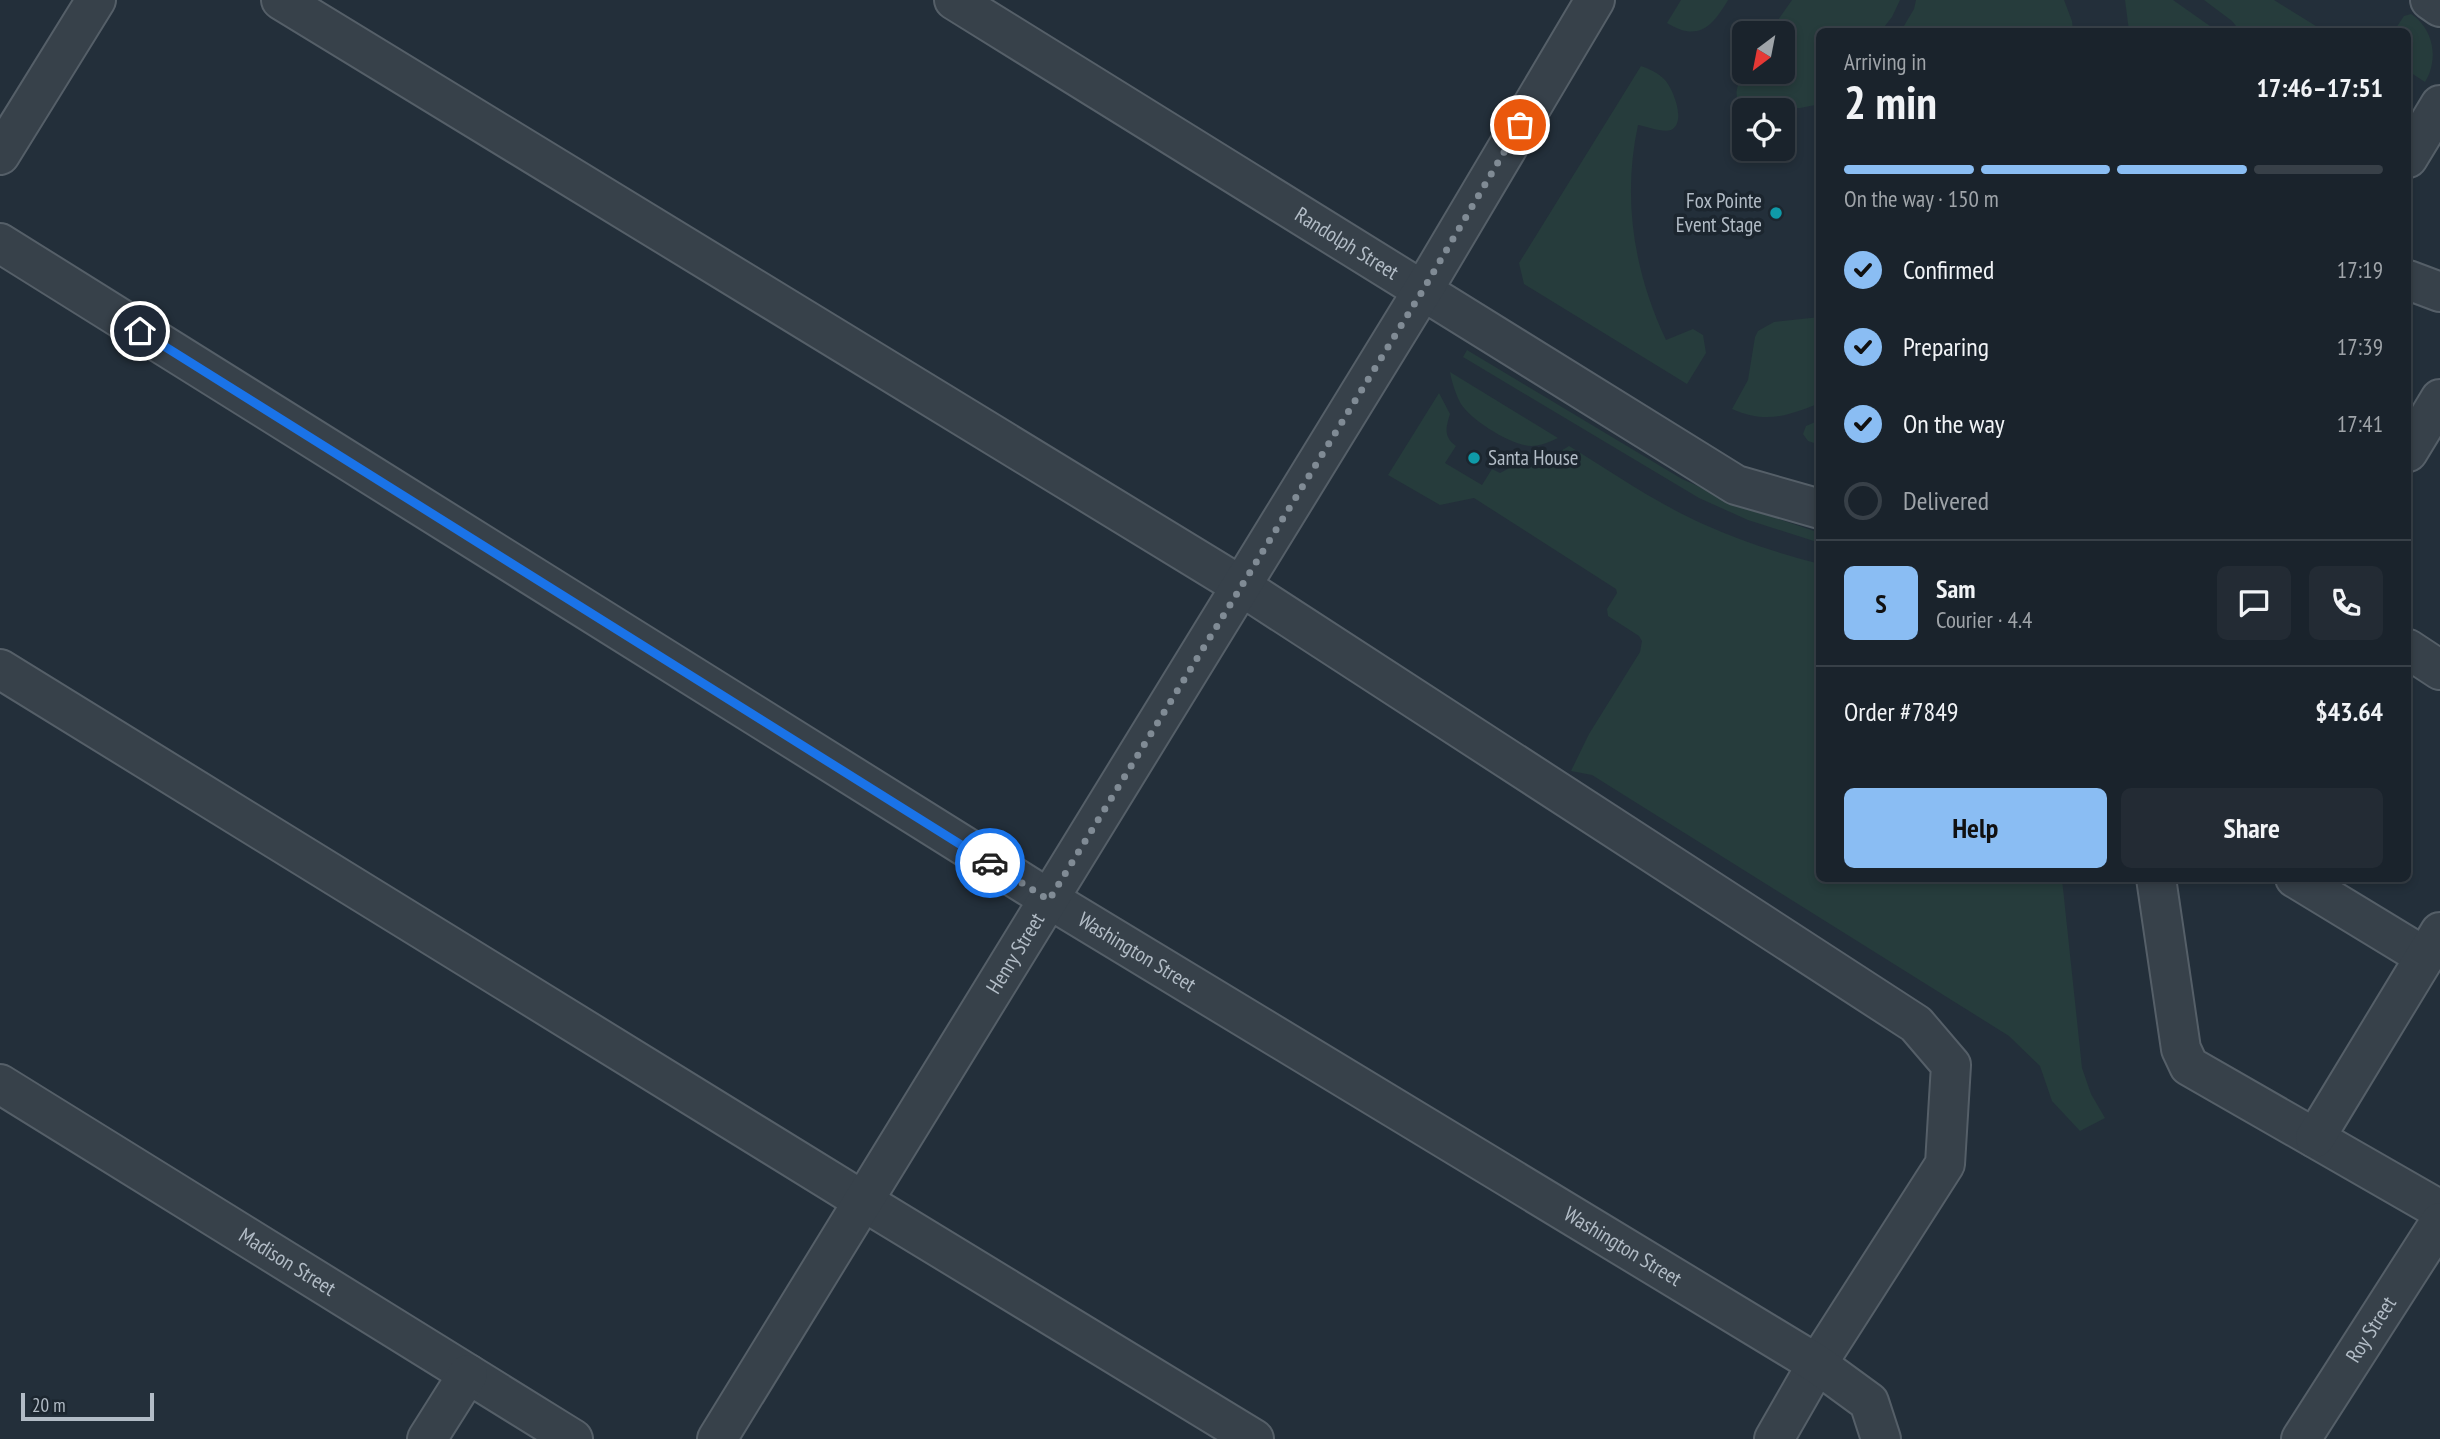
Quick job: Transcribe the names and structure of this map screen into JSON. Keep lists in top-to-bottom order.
{
  "streets": {
    "street": [
      "Randolph Street",
      "Washington Street",
      "Henry Street",
      "Madison Street",
      "Roy Street"
    ]
  },
  "crossings": [
    ["Randolph Street", "Henry Street"],
    ["Washington Street", "Henry Street"]
  ],
  "places": ["Fox Pointe Event Stage", "Santa House"],
  "scale_bar": "20 m",
  "north": "bottom left",
  "page": {
    "heading": ["2 min", "Arriving in", "17:46–17:51"],
    "panel": [
      "Sam",
      "Courier · 4.4",
      "Order #7849",
      "$43.64"
    ],
    "bar": "On the way · 150 m",
    "list": [
      ["Confirmed", "17:19"],
      ["Preparing", "17:39"],
      ["On the way", "17:41"],
      "Delivered"
    ],
    "round": "S",
    "buttons": ["Help", "Share"],
    "scale": "20 m"
  }
}
